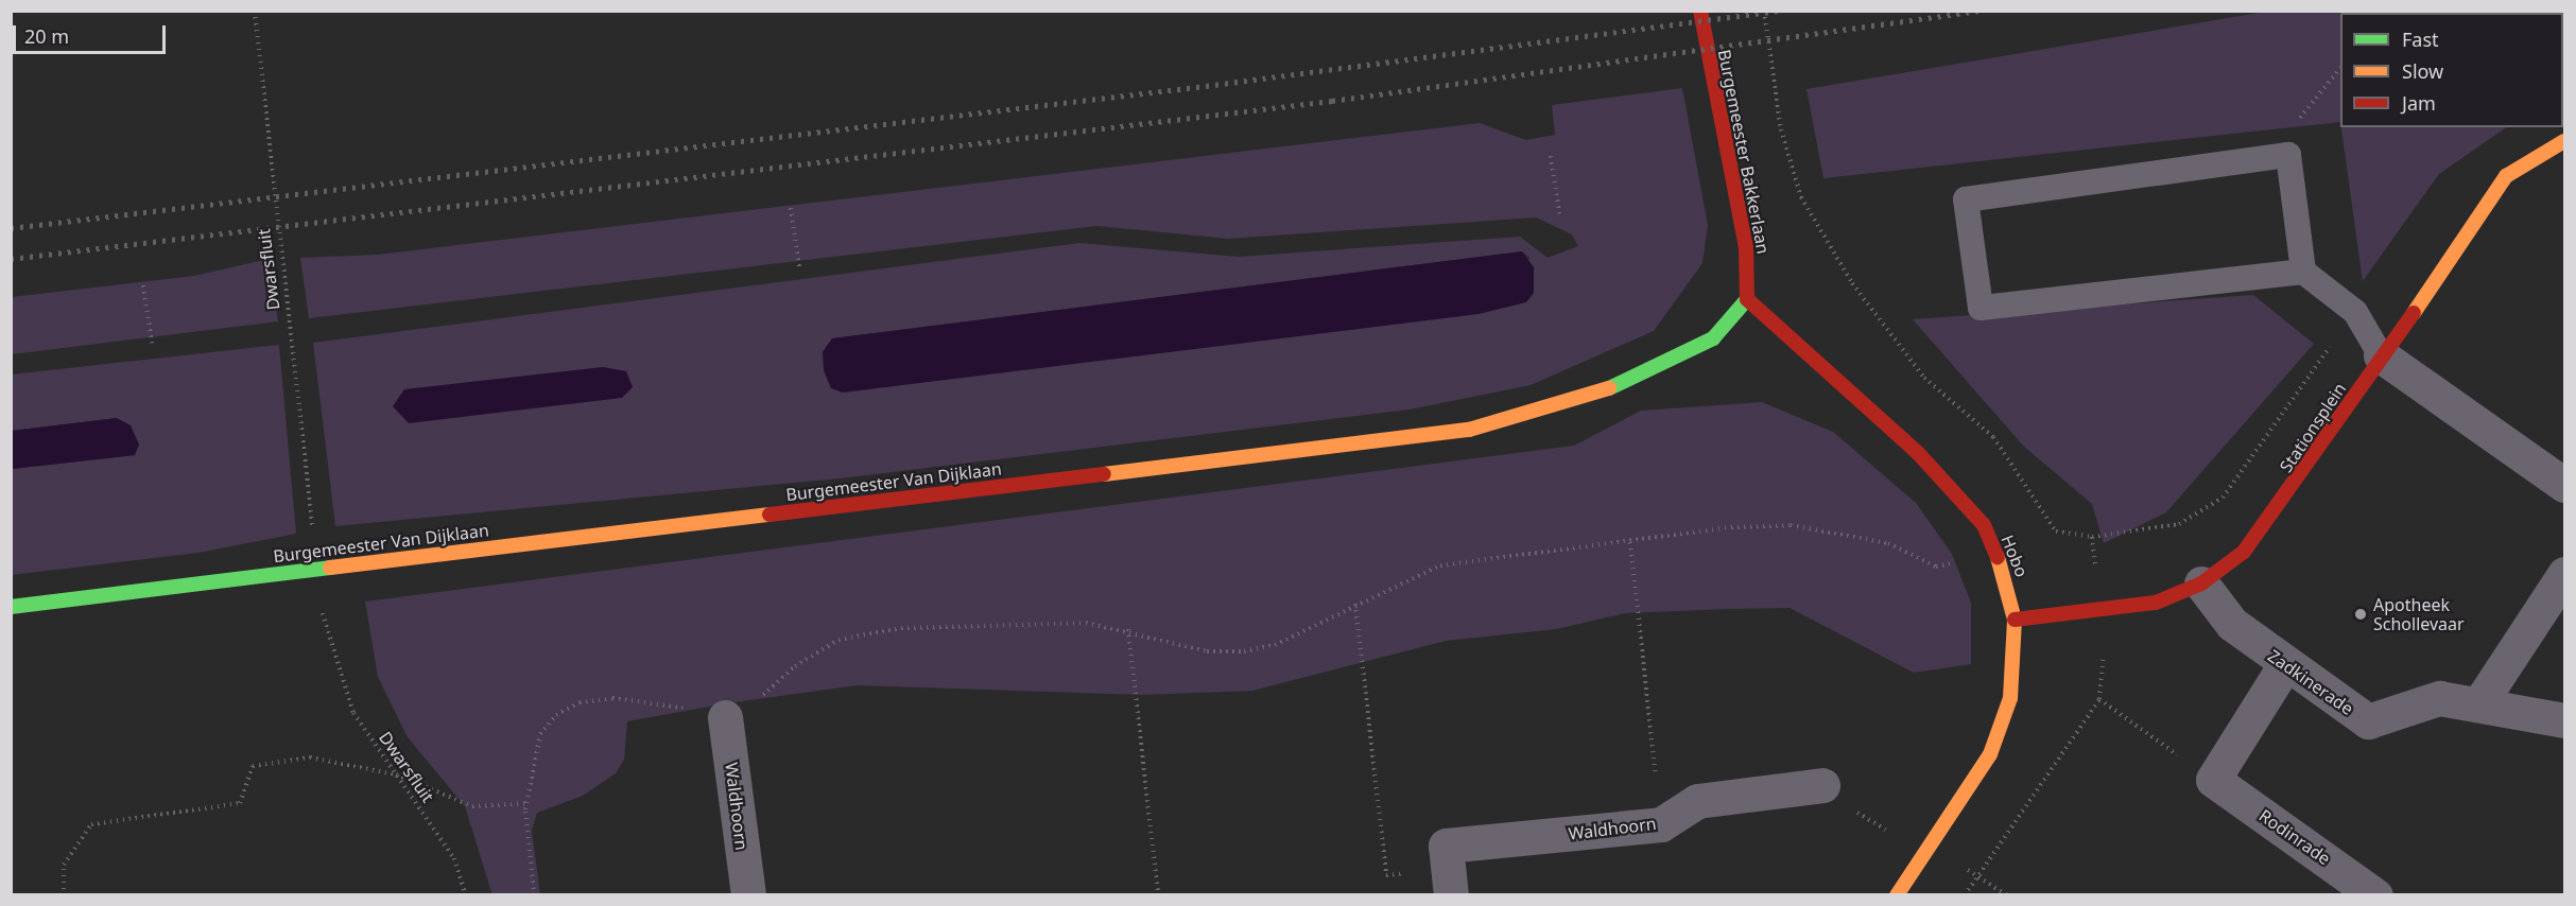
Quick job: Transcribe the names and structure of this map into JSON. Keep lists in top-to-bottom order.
{
  "streets": {
    "street": [
      "Burgemeester Bakkerlaan",
      "Stationsplein",
      "Burgemeester Van Dijklaan",
      "Hobo",
      "Zadkinerade",
      "Waldhoorn",
      "Rodinrade"
    ],
    "path": ["Dwarsfluit"]
  },
  "crossings": [
    ["Burgemeester Bakkerlaan", "Burgemeester Van Dijklaan"],
    ["Burgemeester Bakkerlaan", "Hobo"],
    ["Stationsplein", "Hobo"],
    ["Stationsplein", "Zadkinerade"],
    ["Burgemeester Van Dijklaan", "Hobo"]
  ],
  "places": ["Apotheek Schollevaar"],
  "legend": ["Fast", "Slow", "Jam"],
  "scale_bar": "20 m"
}
